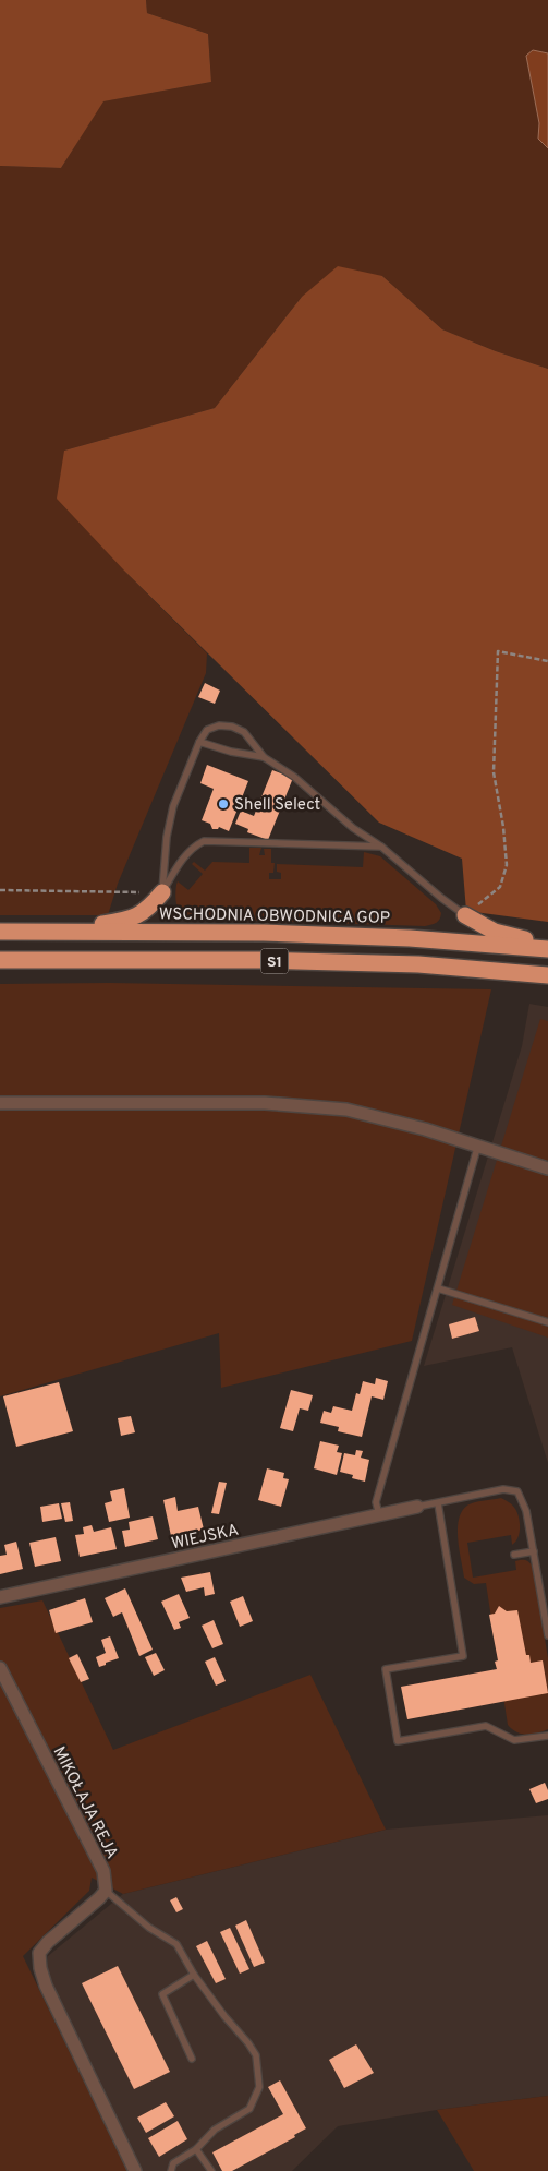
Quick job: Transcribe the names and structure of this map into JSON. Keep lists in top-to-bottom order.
{
  "streets": {
    "highway": ["WSCHODNIA OBWODNICA GOP", "S1"],
    "street": ["WIEJSKA", "MIKOŁAJA REJA"]
  },
  "places": ["Shell Select"]
}
